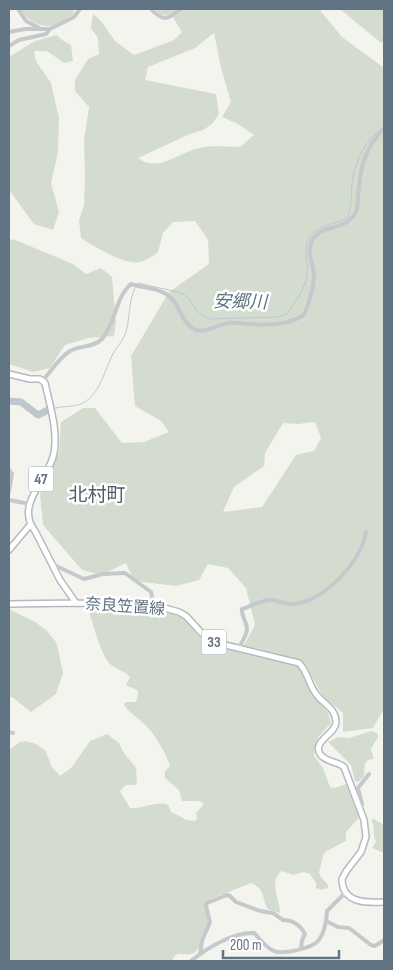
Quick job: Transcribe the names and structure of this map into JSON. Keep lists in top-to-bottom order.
{
  "streets": {
    "main road": ["47", "奈良笠置線", "33"]
  },
  "districts": ["北村町"],
  "water": ["安郷川"],
  "scale_bar": "200 m"
}
